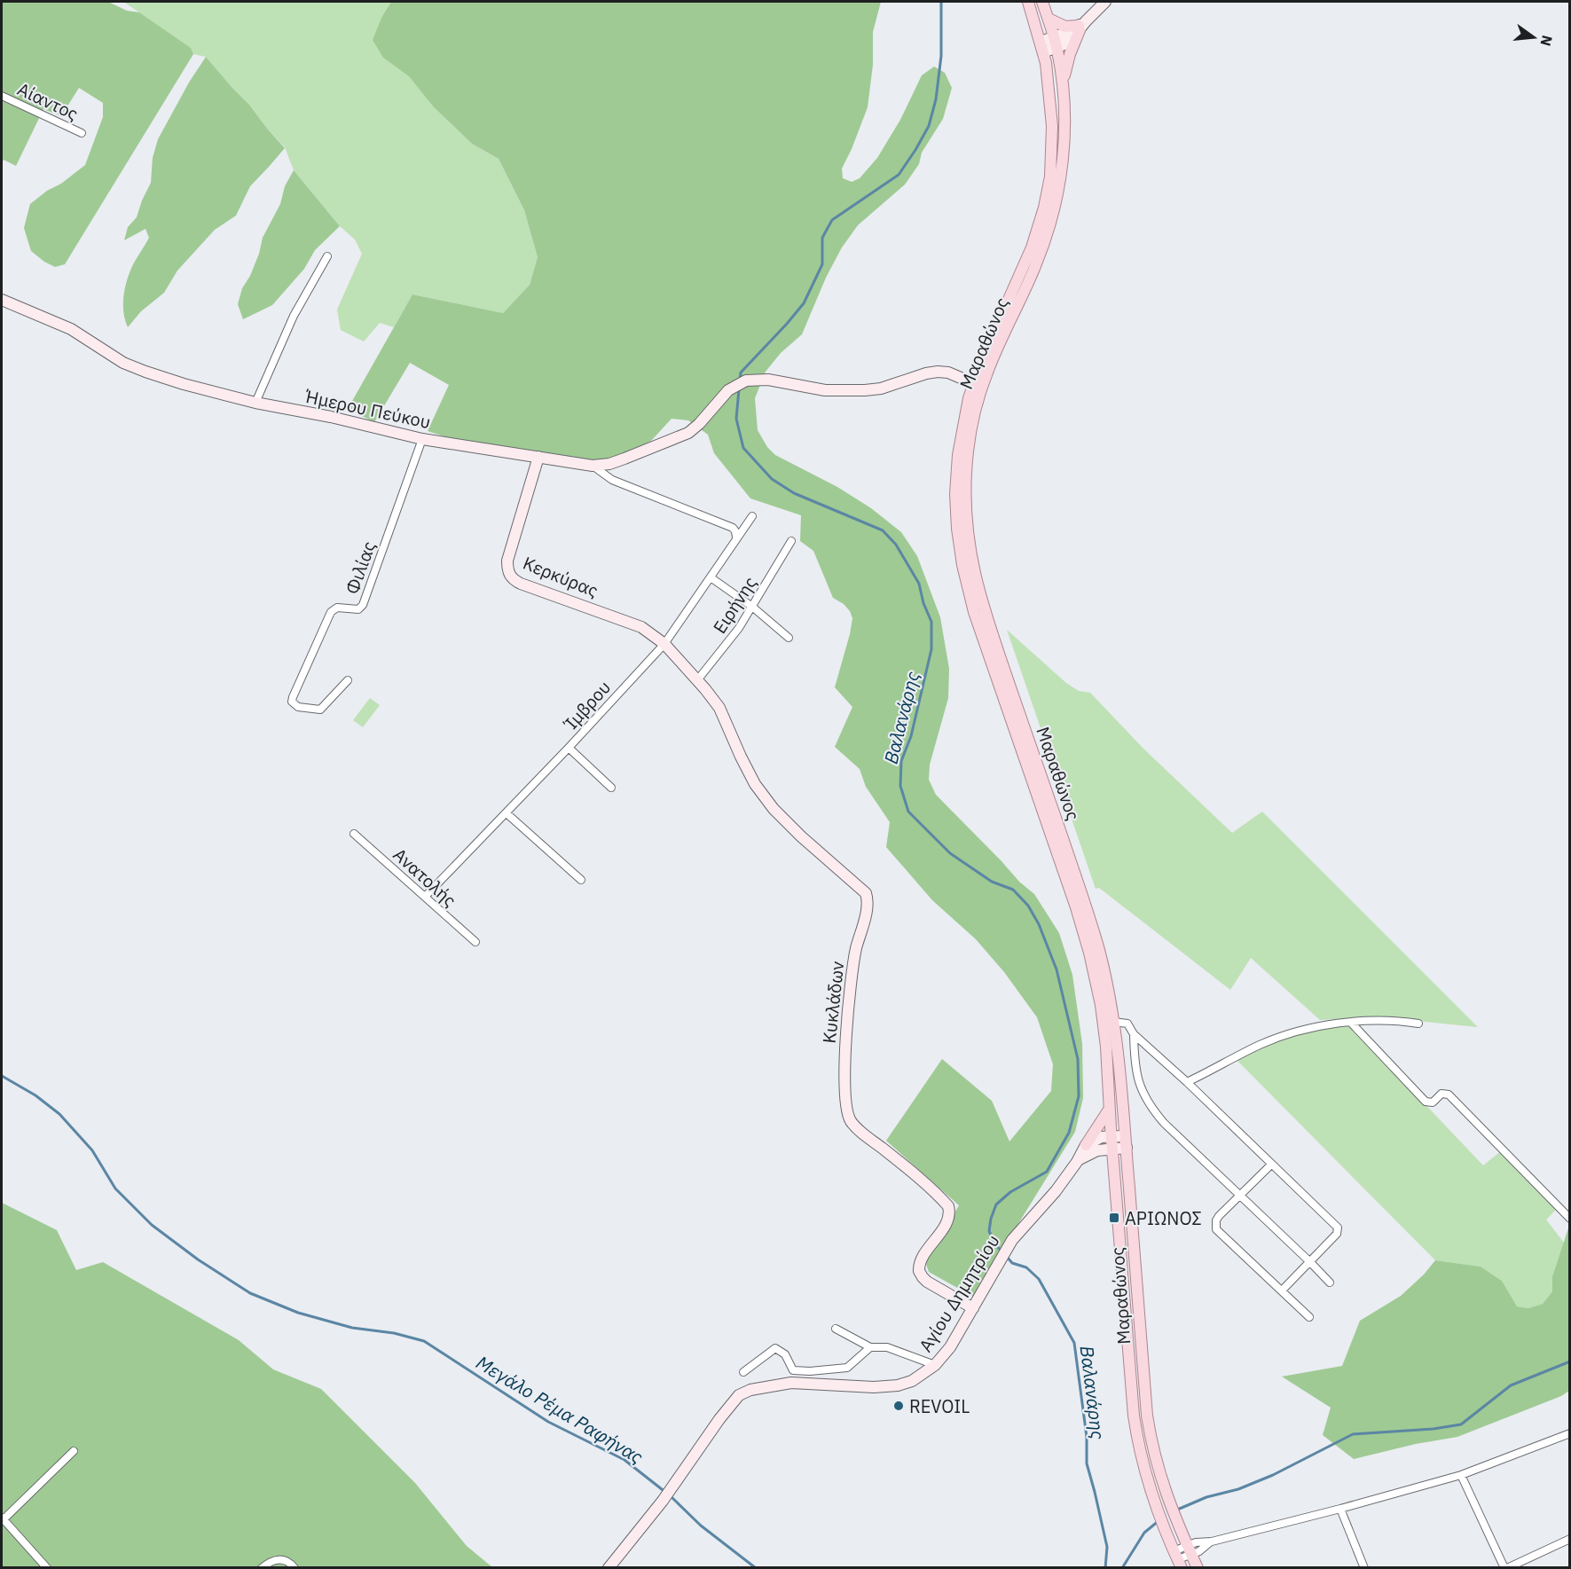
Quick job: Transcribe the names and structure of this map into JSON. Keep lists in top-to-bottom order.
{
  "streets": {
    "main road": ["Μαραθώνος"],
    "street": [
      "Αίαντος",
      "Ήμερου Πεύκου",
      "Φιλίας",
      "Κερκύρας",
      "Ειρήνης",
      "Ίμβρου",
      "Ανατολής",
      "Κυκλάδων",
      "Αγίου Δημητρίου"
    ]
  },
  "crossings": [
    ["Μαραθώνος", "Ήμερου Πεύκου"],
    ["Μαραθώνος", "Αγίου Δημητρίου"],
    ["Ήμερου Πεύκου", "Φιλίας"],
    ["Ήμερου Πεύκου", "Κερκύρας"],
    ["Κερκύρας", "Ειρήνης"],
    ["Κερκύρας", "Ίμβρου"],
    ["Κερκύρας", "Κυκλάδων"],
    ["Ειρήνης", "Κυκλάδων"],
    ["Ίμβρου", "Ανατολής"],
    ["Κυκλάδων", "Αγίου Δημητρίου"]
  ],
  "water": ["Βαλανάρης", "Μεγάλο Ρέμα Ραφήνας"],
  "places": {
    "transit": ["ΑΡΙΩΝΟΣ"],
    "other": ["REVOIL"]
  },
  "north": "right"
}
